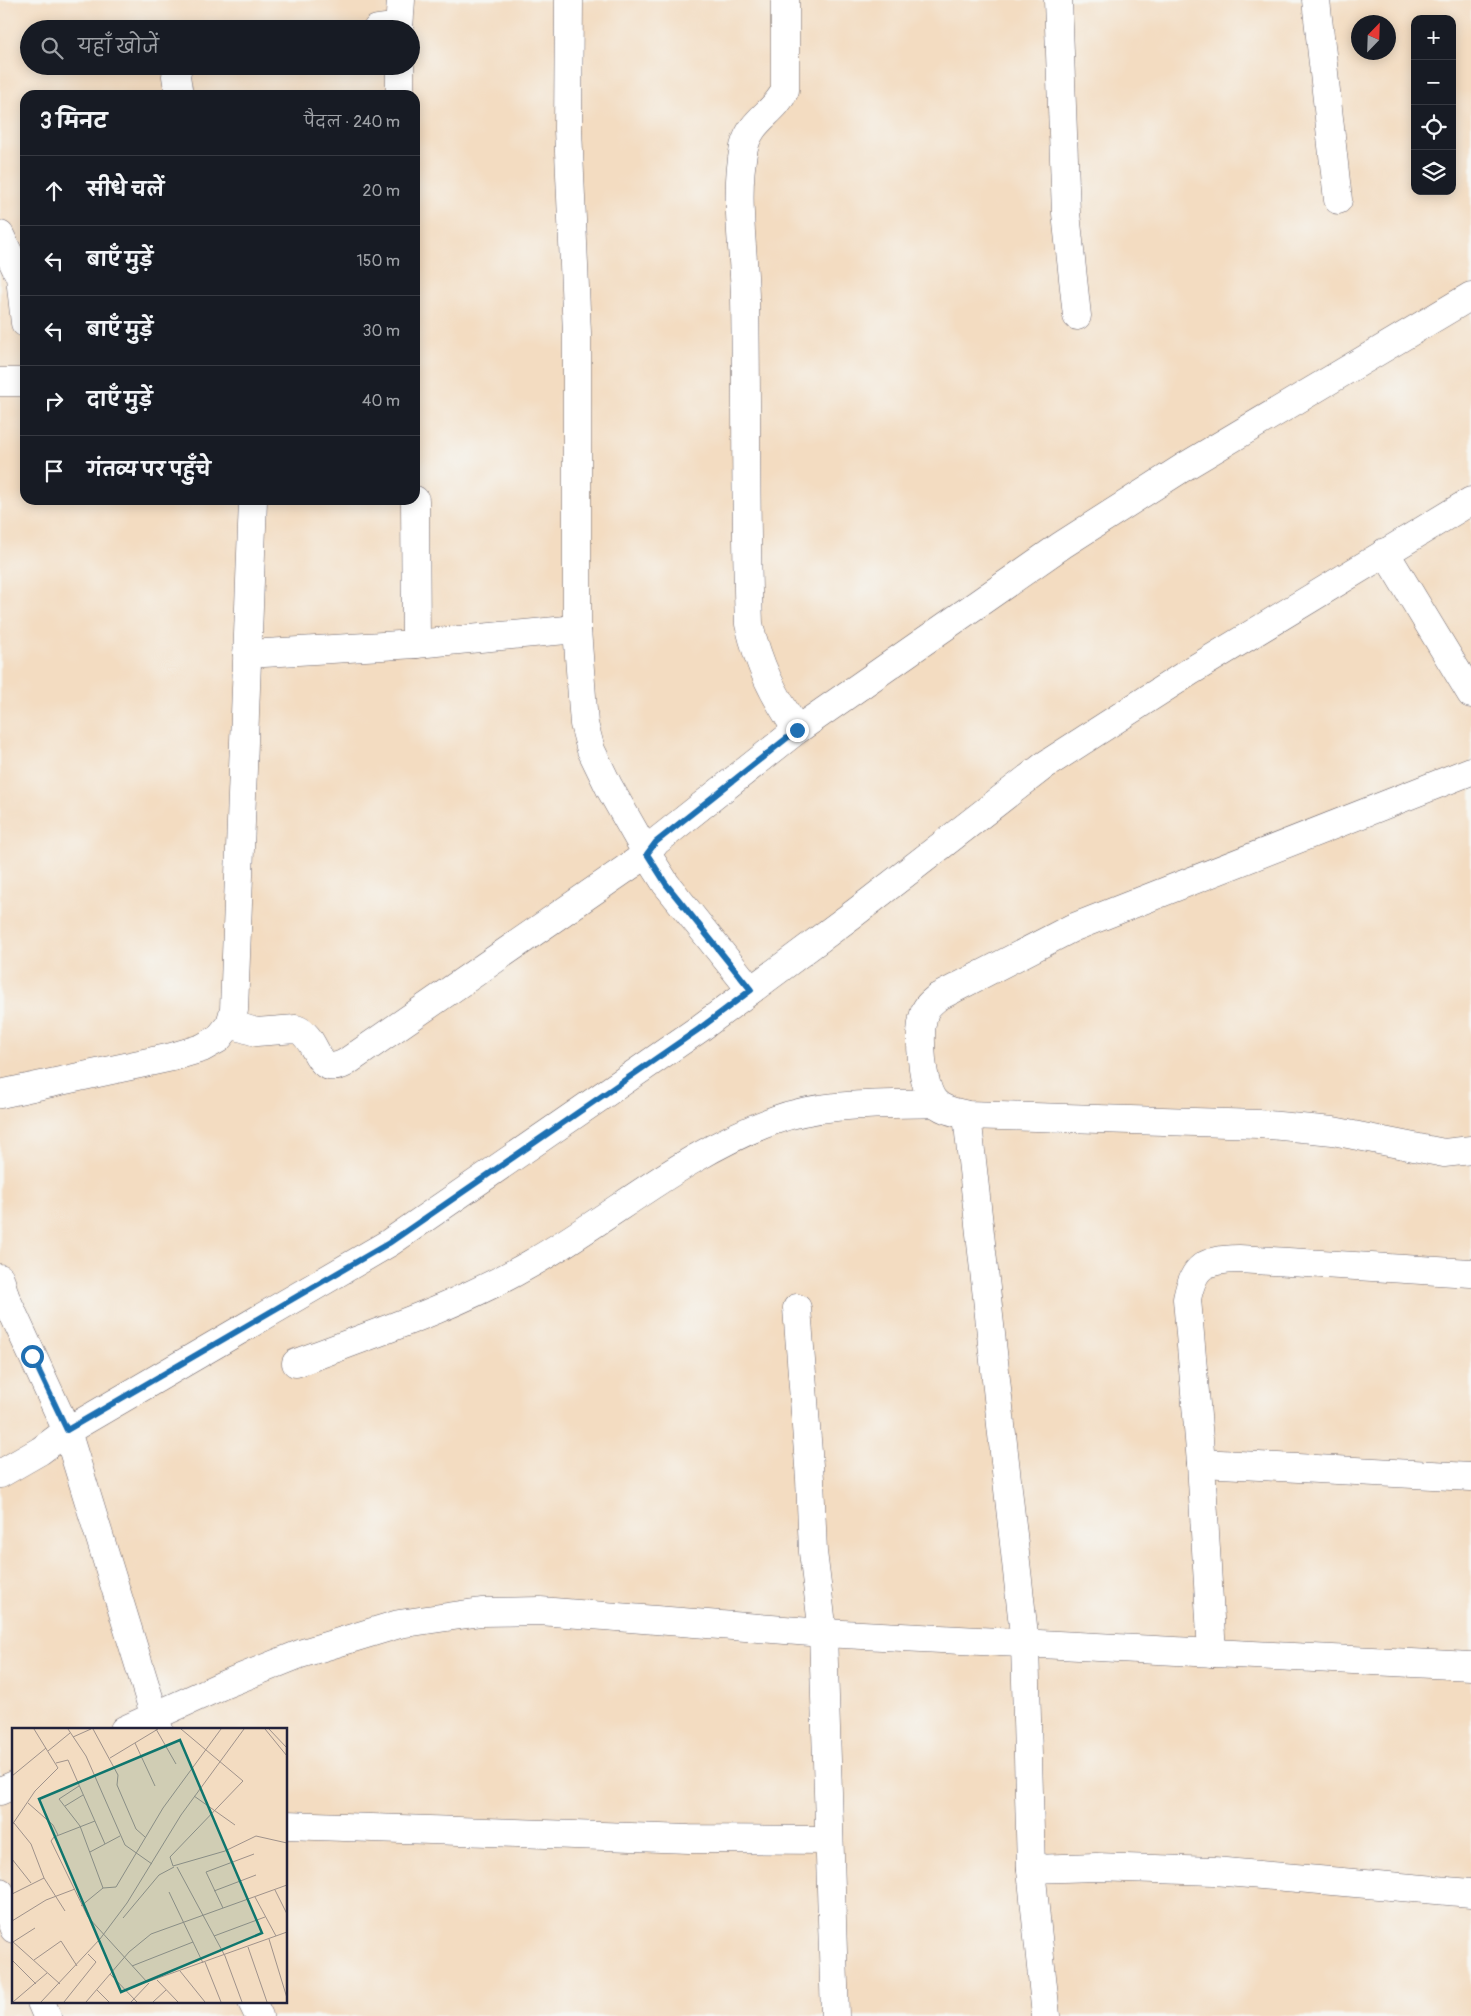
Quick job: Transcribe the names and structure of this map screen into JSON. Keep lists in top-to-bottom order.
{
  "north": "top right",
  "page": {
    "map_buttons": ["+", "−"],
    "search": "यहाँ खोजें",
    "heading": ["3 मिनट", "पैदल · 240 m"],
    "list": [
      ["सीधे चलें", "20 m"],
      ["बाएँ मुड़ें", "150 m"],
      ["बाएँ मुड़ें", "30 m"],
      ["दाएँ मुड़ें", "40 m"],
      "गंतव्य पर पहुँचे"
    ]
  }
}
